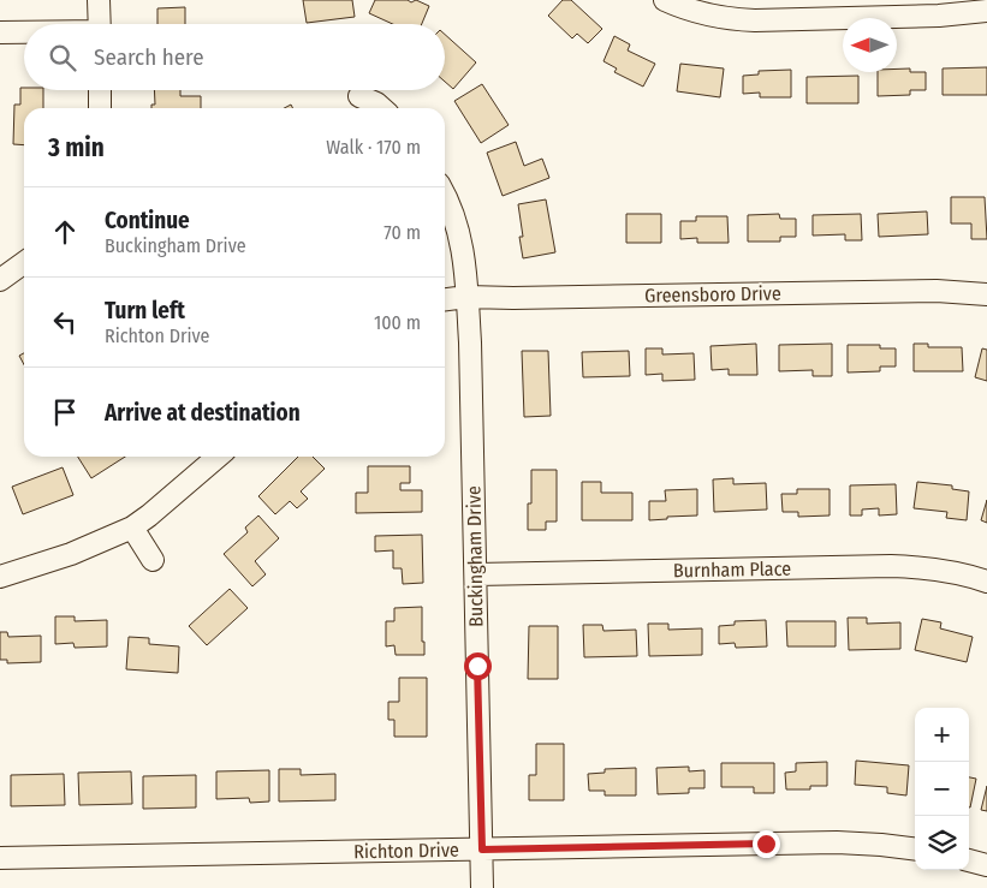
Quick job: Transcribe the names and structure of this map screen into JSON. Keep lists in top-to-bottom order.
{
  "streets": {
    "street": [
      "Greensboro Drive",
      "Buckingham Drive",
      "Burnham Place",
      "Richton Drive"
    ]
  },
  "crossings": [
    ["Greensboro Drive", "Buckingham Drive"],
    ["Buckingham Drive", "Burnham Place"],
    ["Buckingham Drive", "Richton Drive"]
  ],
  "north": "left",
  "page": {
    "search": "Search here",
    "heading": ["3 min", "Walk · 170 m"],
    "list": [
      ["Continue", "Buckingham Drive", "70 m"],
      ["Turn left", "Richton Drive", "100 m"],
      "Arrive at destination"
    ],
    "map_buttons": ["+", "−"]
  }
}
